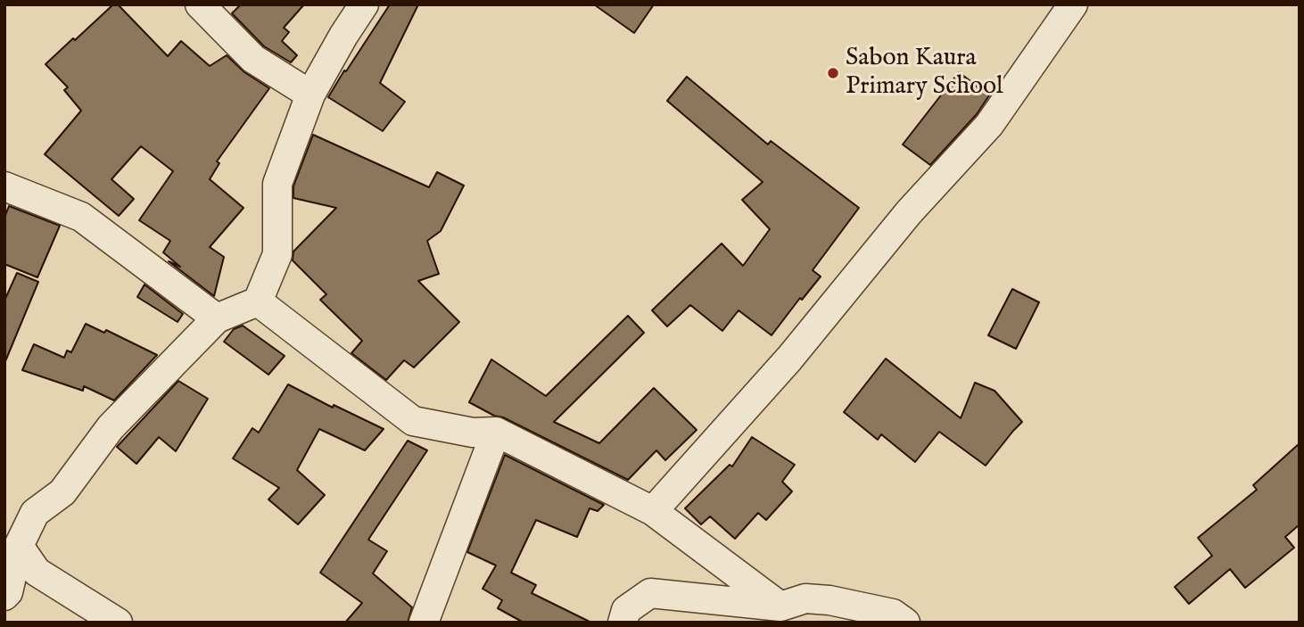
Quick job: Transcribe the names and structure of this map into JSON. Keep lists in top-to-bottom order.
{
  "places": ["Sabon Kaura Primary School"]
}
